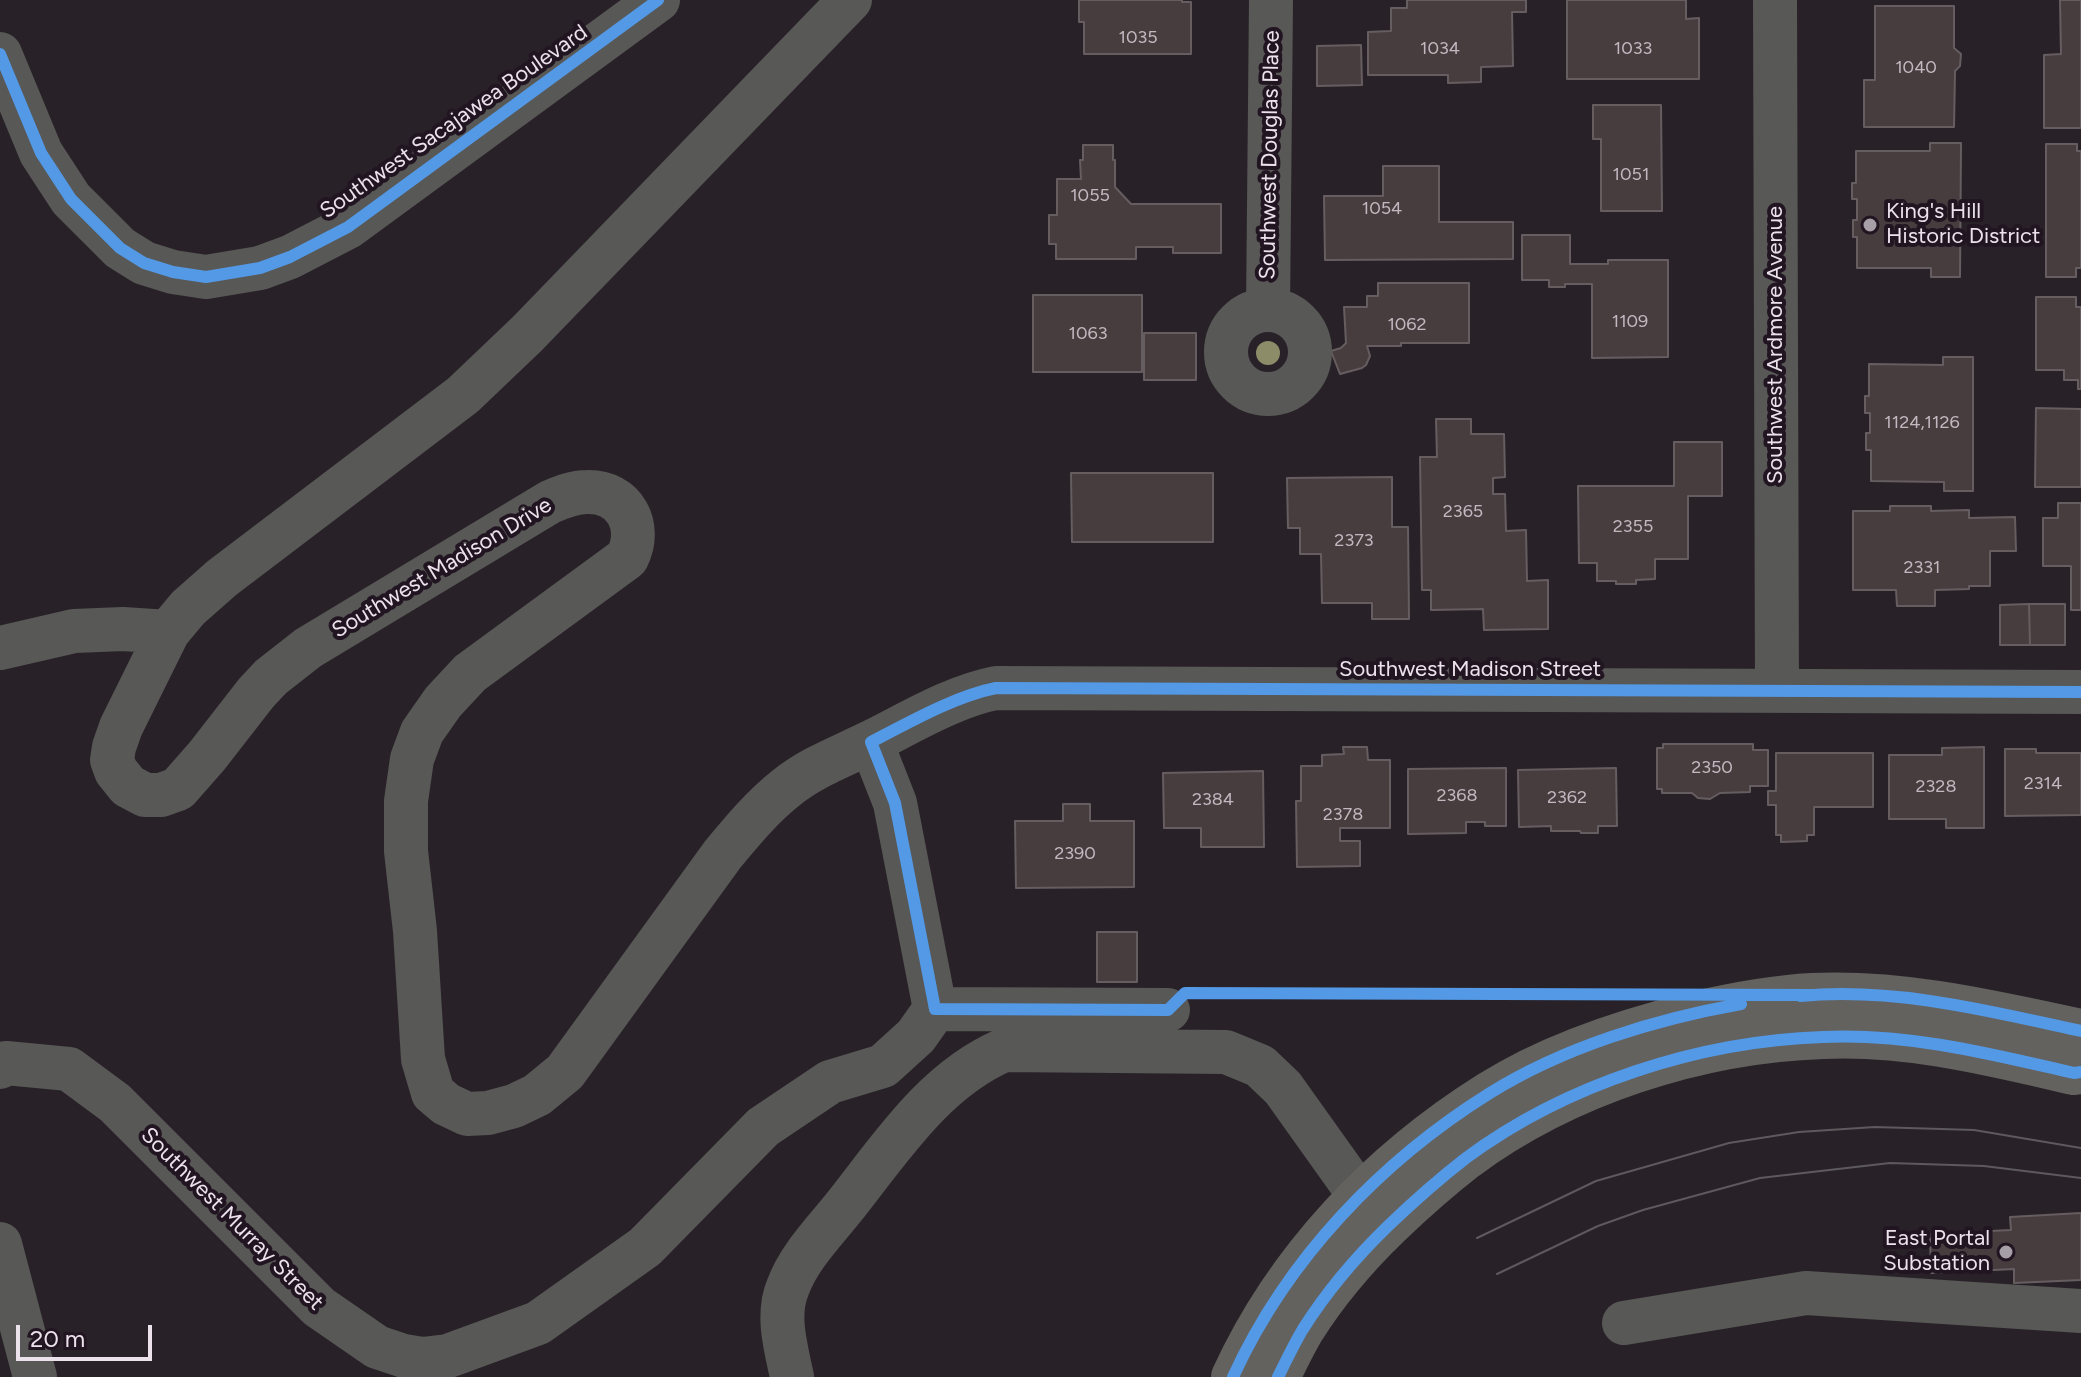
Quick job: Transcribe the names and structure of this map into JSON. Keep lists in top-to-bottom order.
{
  "streets": {
    "street": [
      "Southwest Sacajawea Boulevard",
      "Southwest Douglas Place",
      "Southwest Ardmore Avenue",
      "Southwest Madison Drive",
      "Southwest Madison Street",
      "Southwest Murray Street"
    ]
  },
  "crossings": [
    ["Southwest Ardmore Avenue", "Southwest Madison Street"],
    ["Southwest Madison Drive", "Southwest Madison Street"]
  ],
  "places": ["King's Hill Historic District", "East Portal Substation"],
  "house_numbers": [
    "1035",
    "1034",
    "1033",
    "1040",
    "1051",
    "1055",
    "1054",
    "1109",
    "1062",
    "1063",
    "1124,1126",
    "2365",
    "2355",
    "2373",
    "2331",
    "2350",
    "2314",
    "2328",
    "2368",
    "2362",
    "2384",
    "2378",
    "2390"
  ],
  "scale_bar": "20 m"
}
